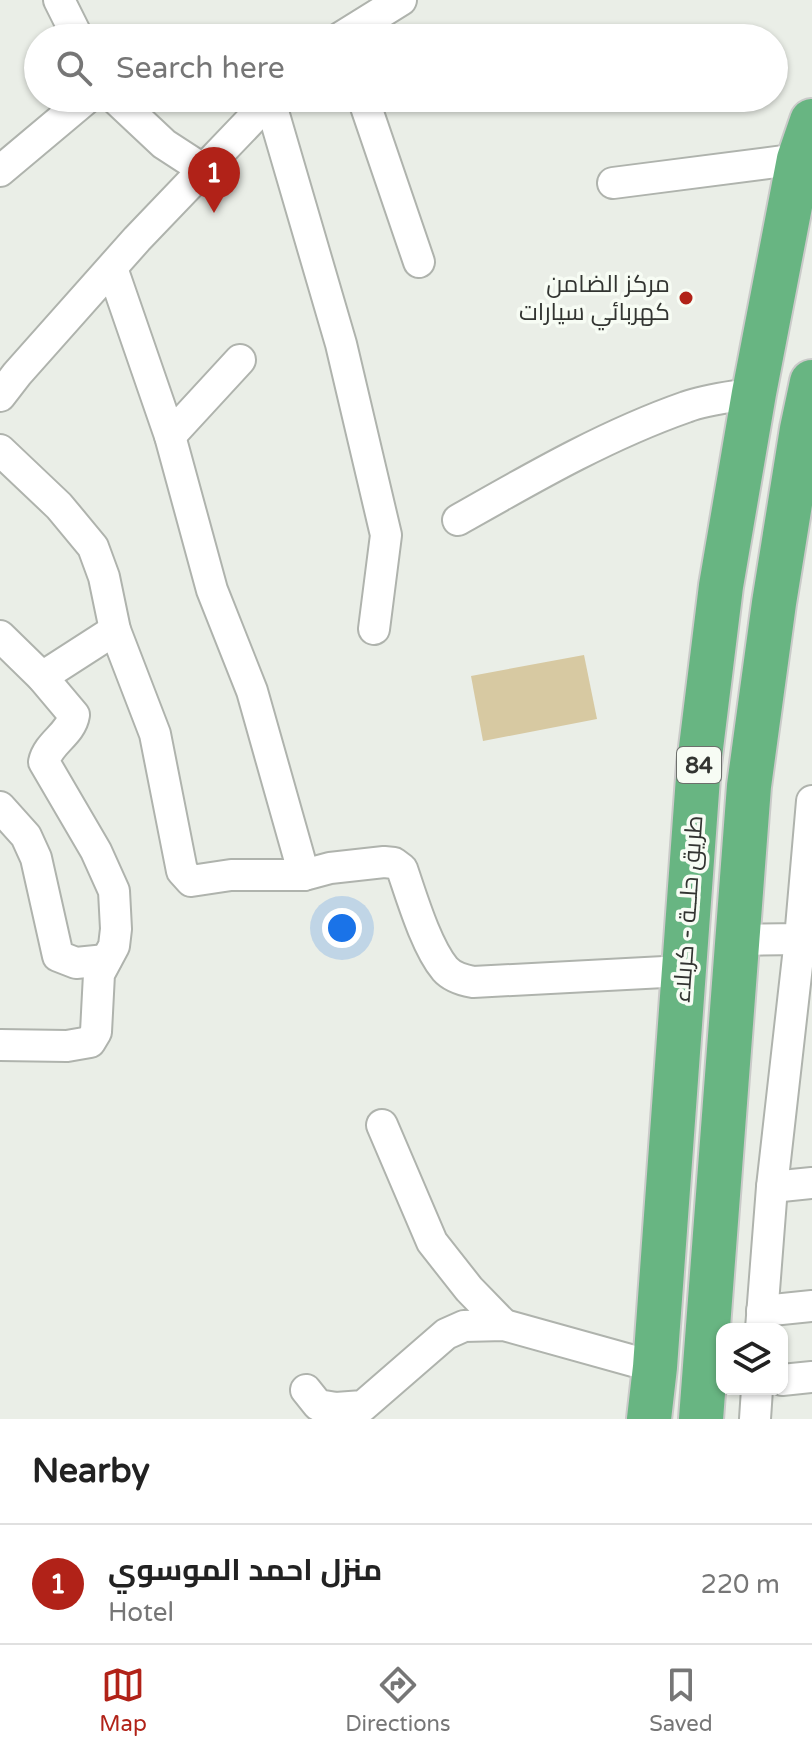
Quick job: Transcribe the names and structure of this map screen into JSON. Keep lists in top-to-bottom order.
{
  "streets": {
    "highway": ["84", "طريق حلــة - كربلاء"]
  },
  "places": ["مركز الضامن كهربائي سيارات"],
  "page": {
    "search": "Search here",
    "pins": "1",
    "heading": "Nearby",
    "list": [
      {
        "mark": "1",
        "name": "منزل احمد الموسوي",
        "note": "Hotel",
        "value": "220 m"
      }
    ],
    "nav": ["Map", "Directions", "Saved"]
  }
}
